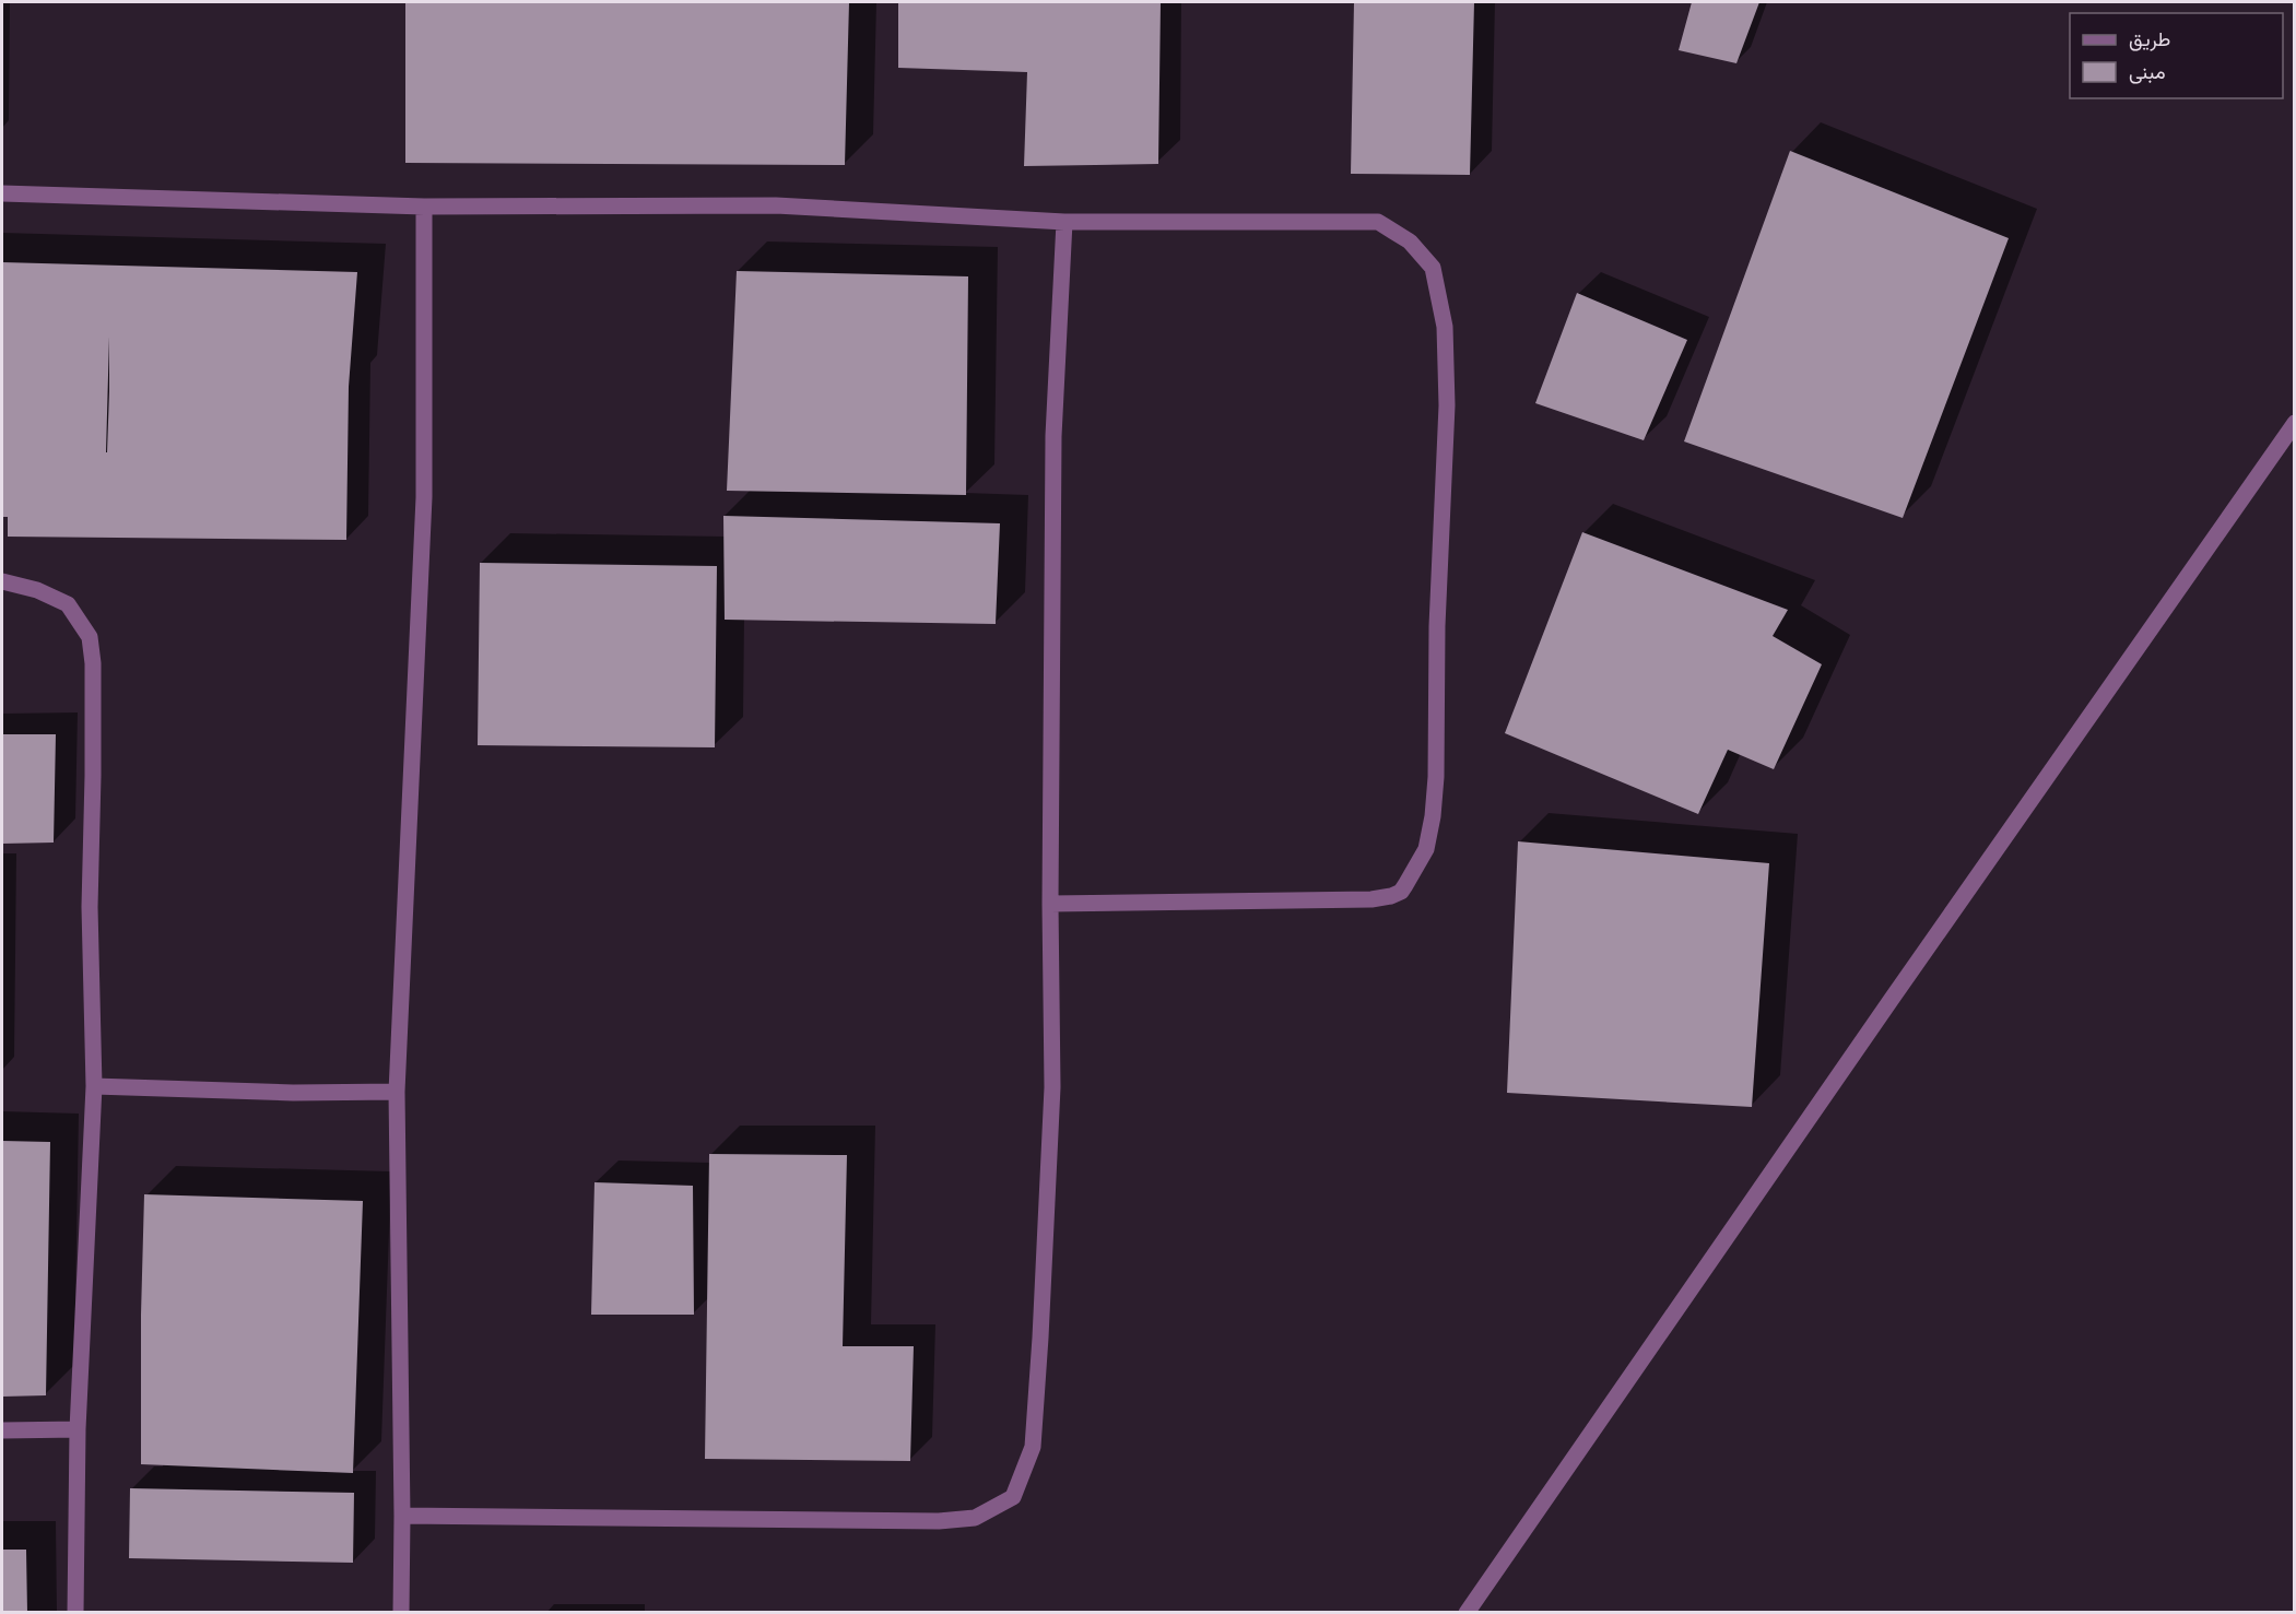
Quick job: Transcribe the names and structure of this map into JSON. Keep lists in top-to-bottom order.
{
  "legend": ["طريق", "مبنى"]
}
